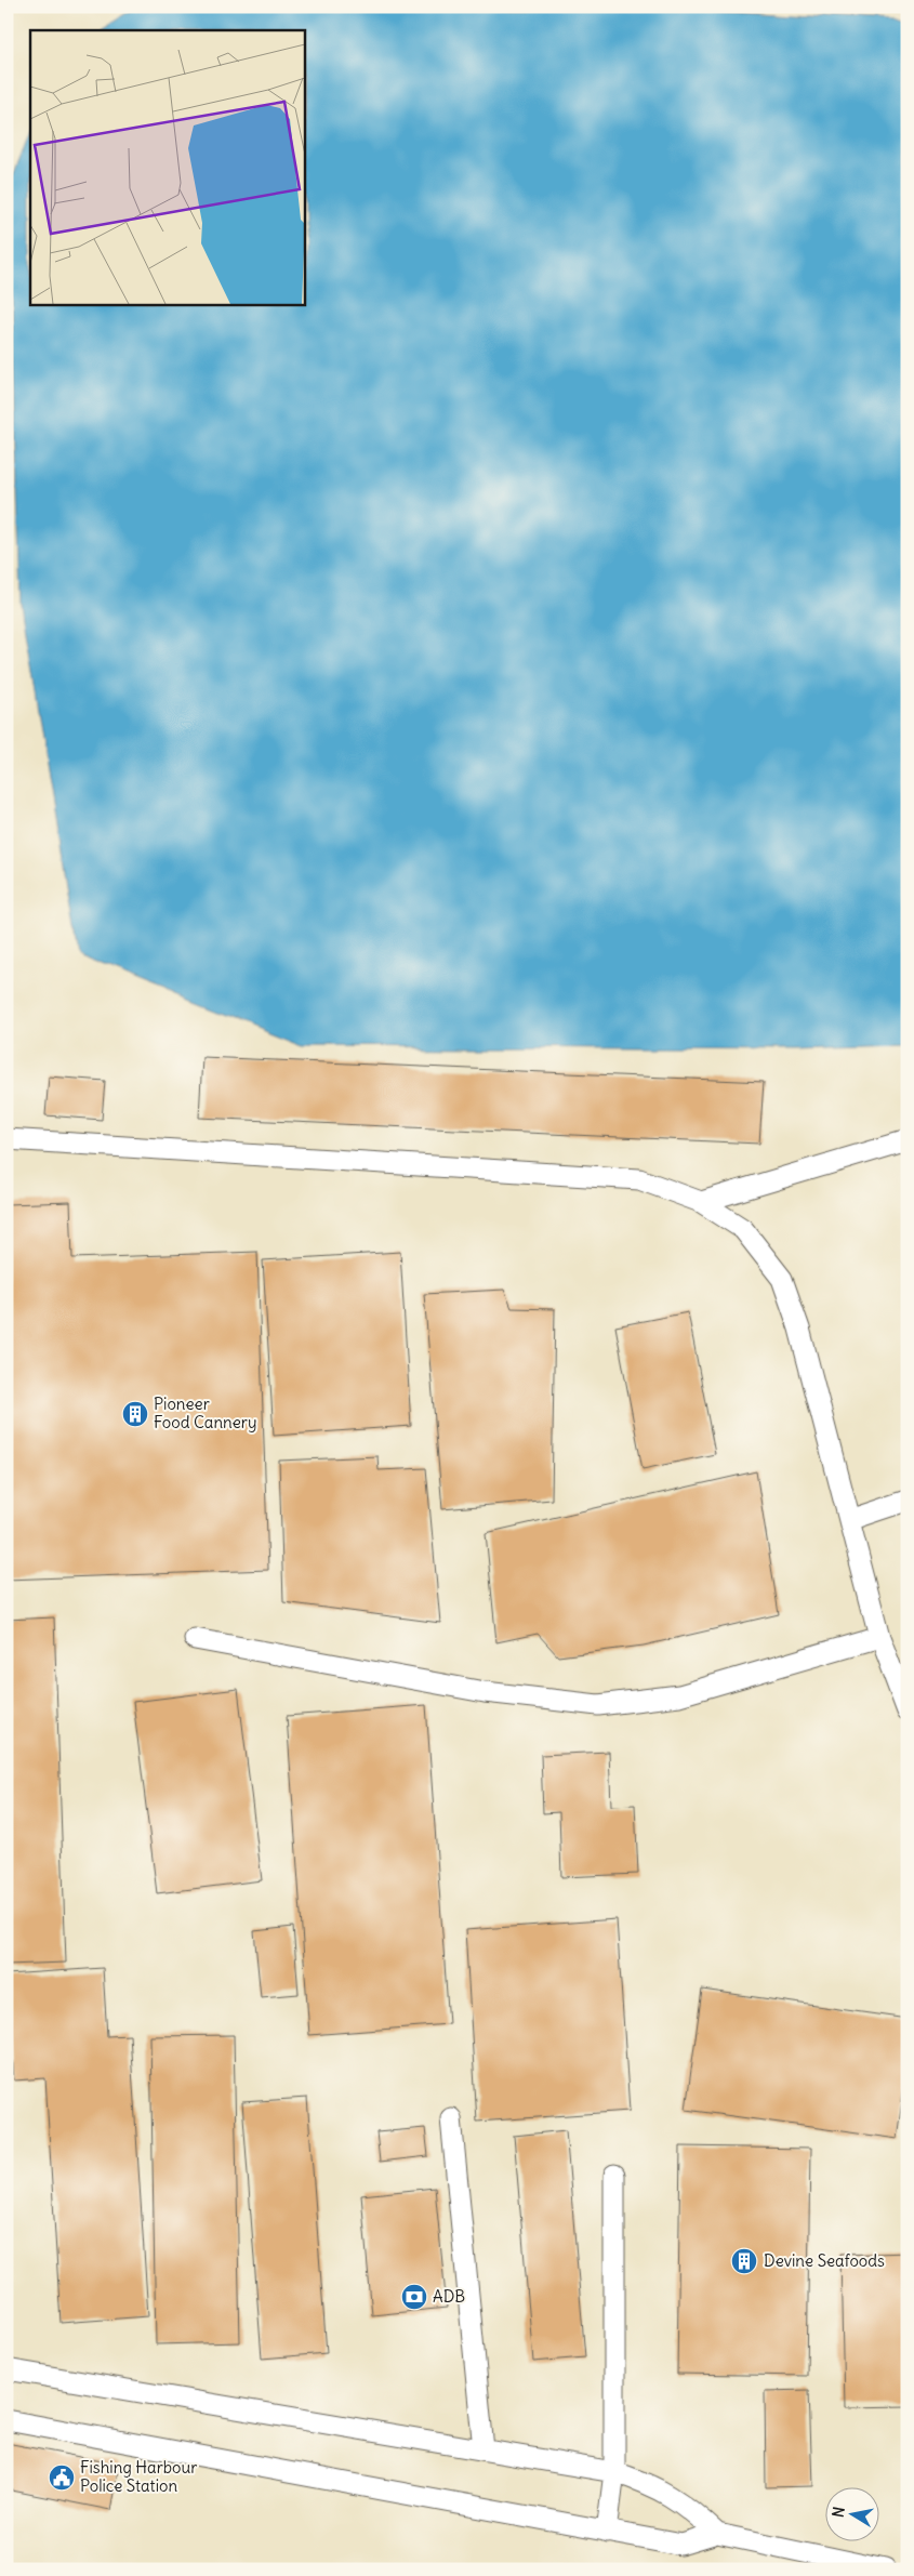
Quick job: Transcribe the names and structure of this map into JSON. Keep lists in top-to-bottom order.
{
  "places": {
    "building": ["Pioneer Food Cannery", "Devine Seafoods"],
    "bank": ["ADB"],
    "public building": ["Fishing Harbour Police Station"]
  },
  "north": "left"
}
